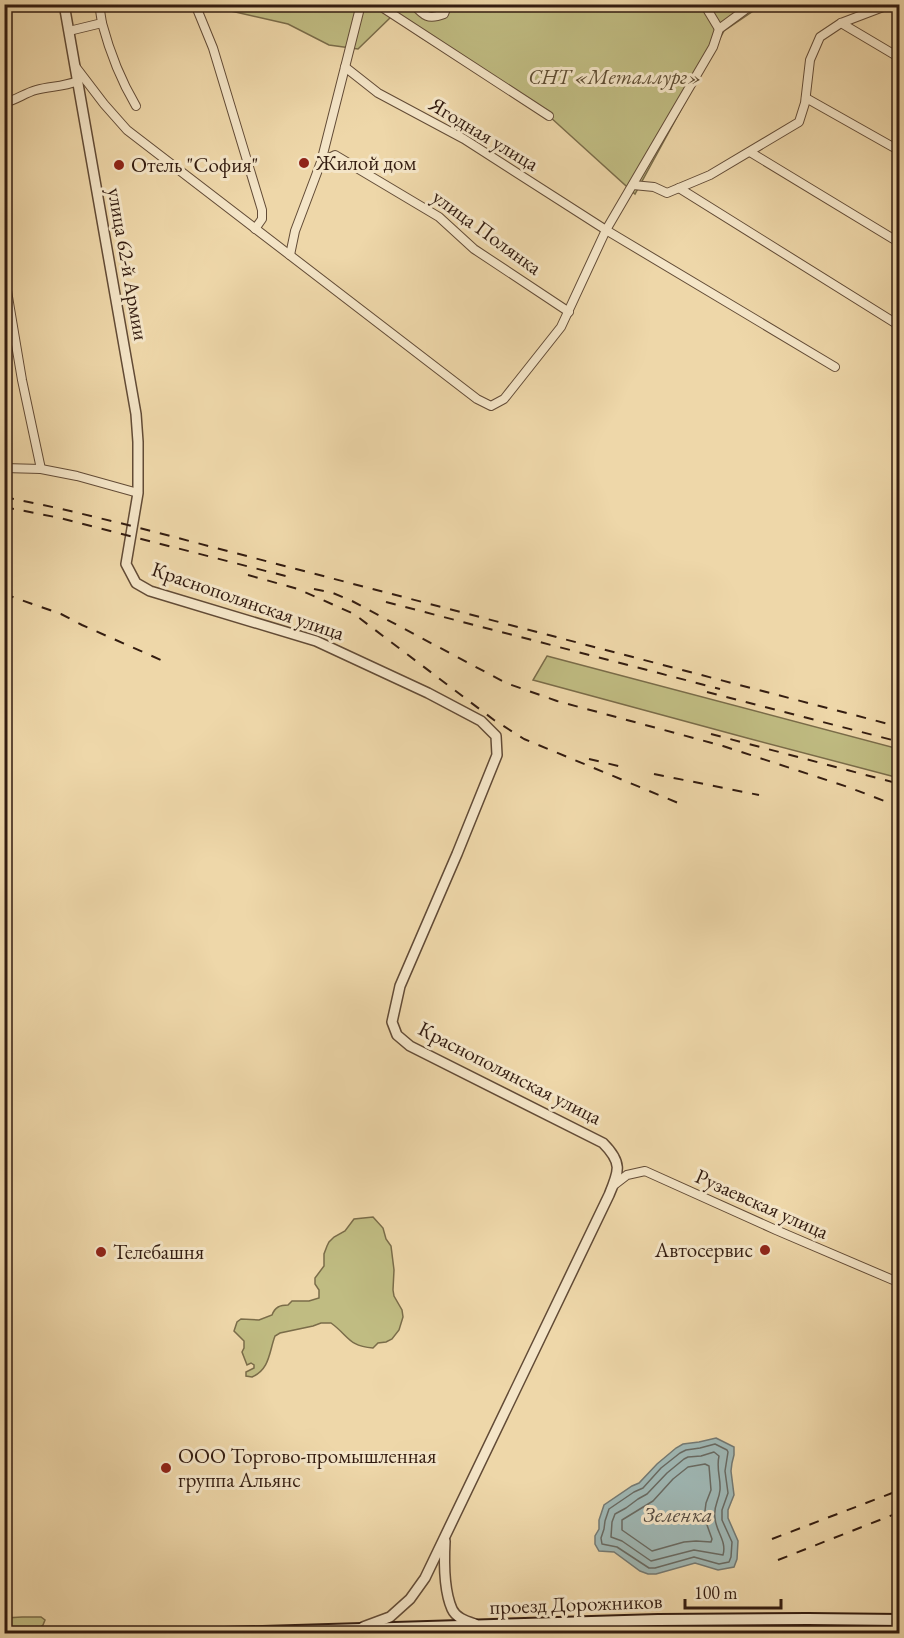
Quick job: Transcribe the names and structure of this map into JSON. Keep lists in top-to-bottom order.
{
  "streets": {
    "main road": ["Краснополянская улица", "проезд Дорожников"],
    "street": [
      "Ягодная улица",
      "улица Полянка",
      "улица 62-й Армии",
      "Рузаевская улица"
    ]
  },
  "crossings": [
    ["улица 62-й Армии", "Краснополянская улица"],
    ["Краснополянская улица", "Рузаевская улица"],
    ["Краснополянская улица", "проезд Дорожников"]
  ],
  "water": ["Зеленка"],
  "parks": ["СНТ «Металлург»"],
  "places": [
    "Жилой дом",
    "Отель \"София\"",
    "Автосервис",
    "Телебашня",
    "ООО Торгово-промышленная группа Альянс"
  ],
  "scale_bar": "100 m"
}
